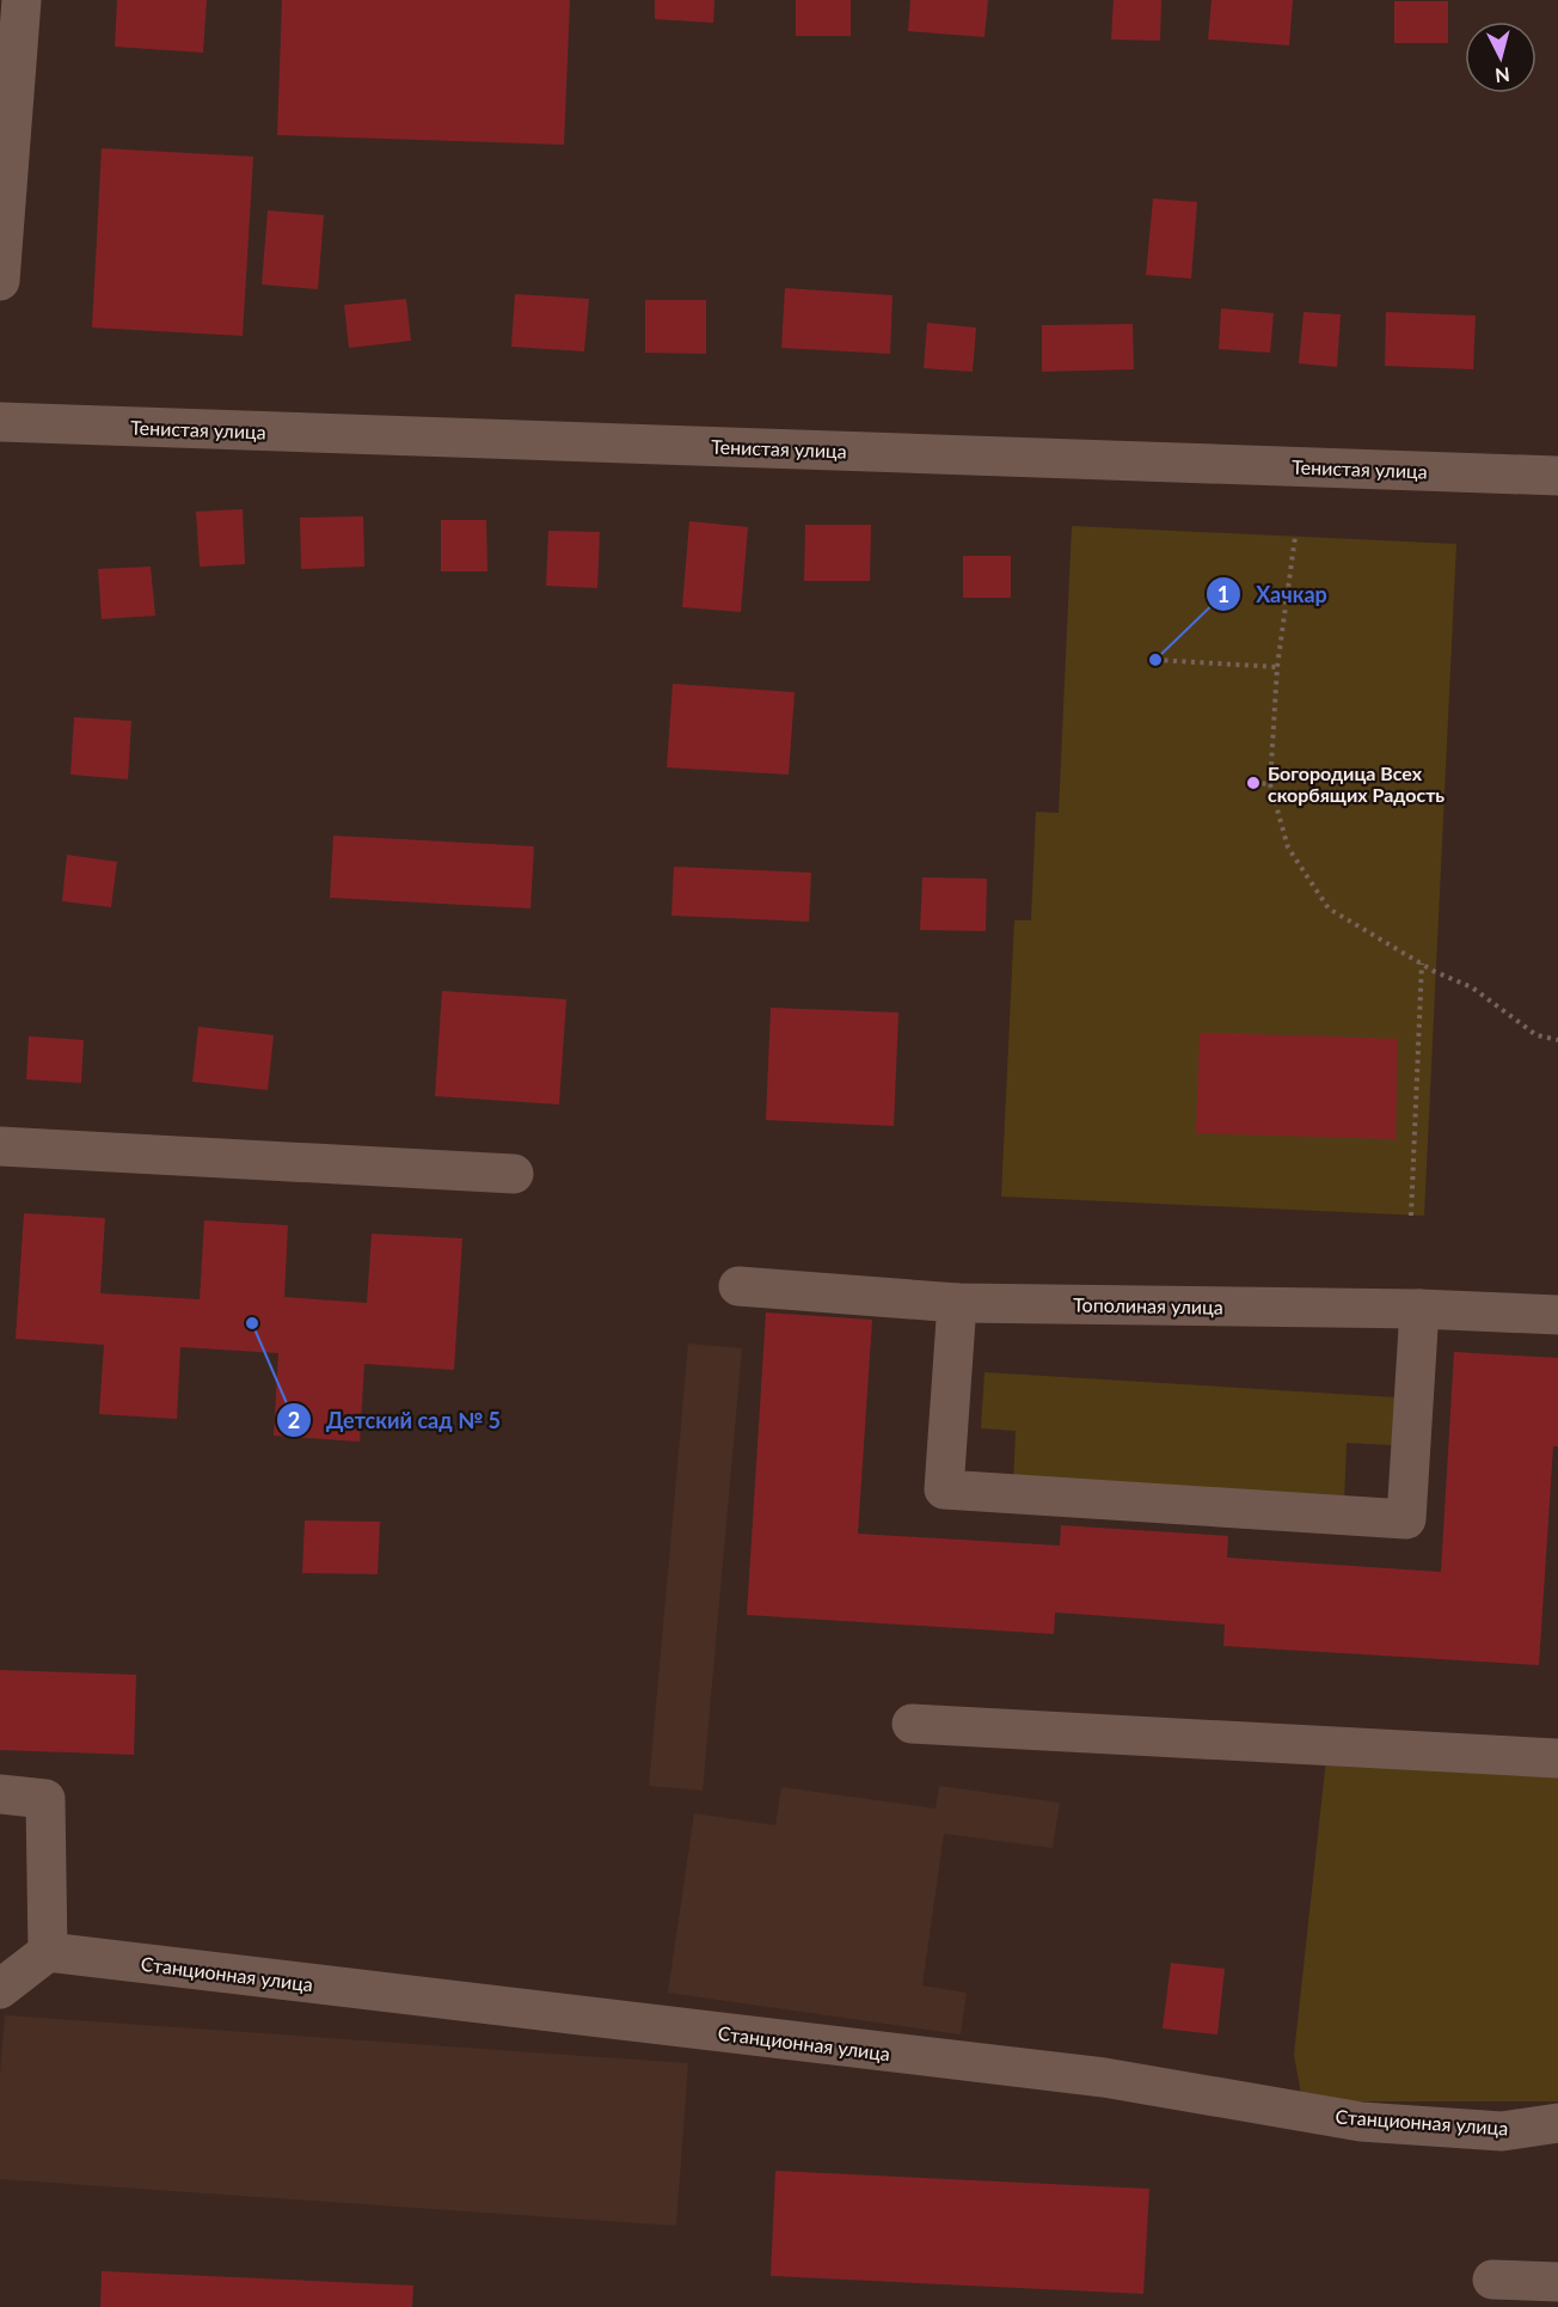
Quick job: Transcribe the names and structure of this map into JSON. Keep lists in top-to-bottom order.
{
  "streets": {
    "street": ["Тенистая улица", "Тополиная улица", "Станционная улица"]
  },
  "places": ["Хачкар", "Богородица Всех скорбящих Радость", "Детский сад № 5"],
  "north": "bottom"
}
